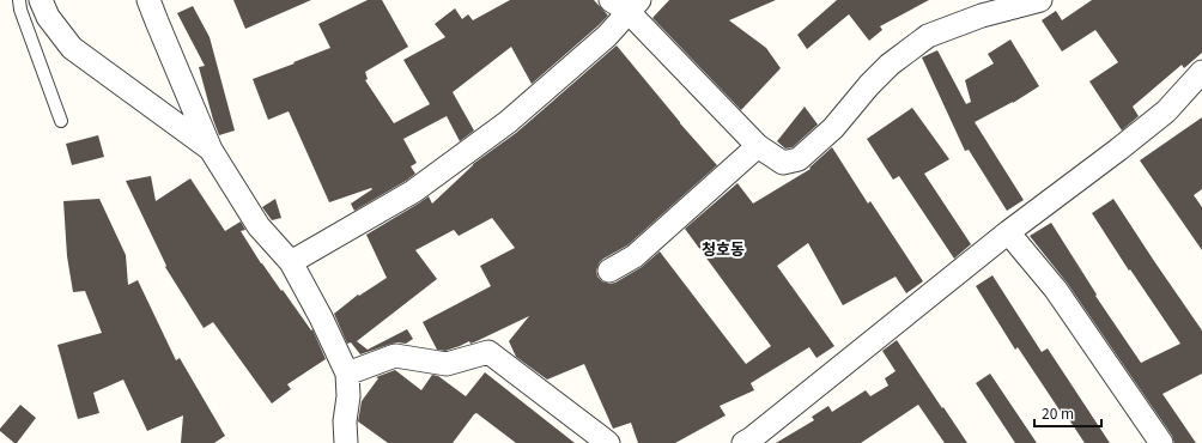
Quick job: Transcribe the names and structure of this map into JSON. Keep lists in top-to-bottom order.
{
  "districts": ["청호동"],
  "scale_bar": "20 m"
}
